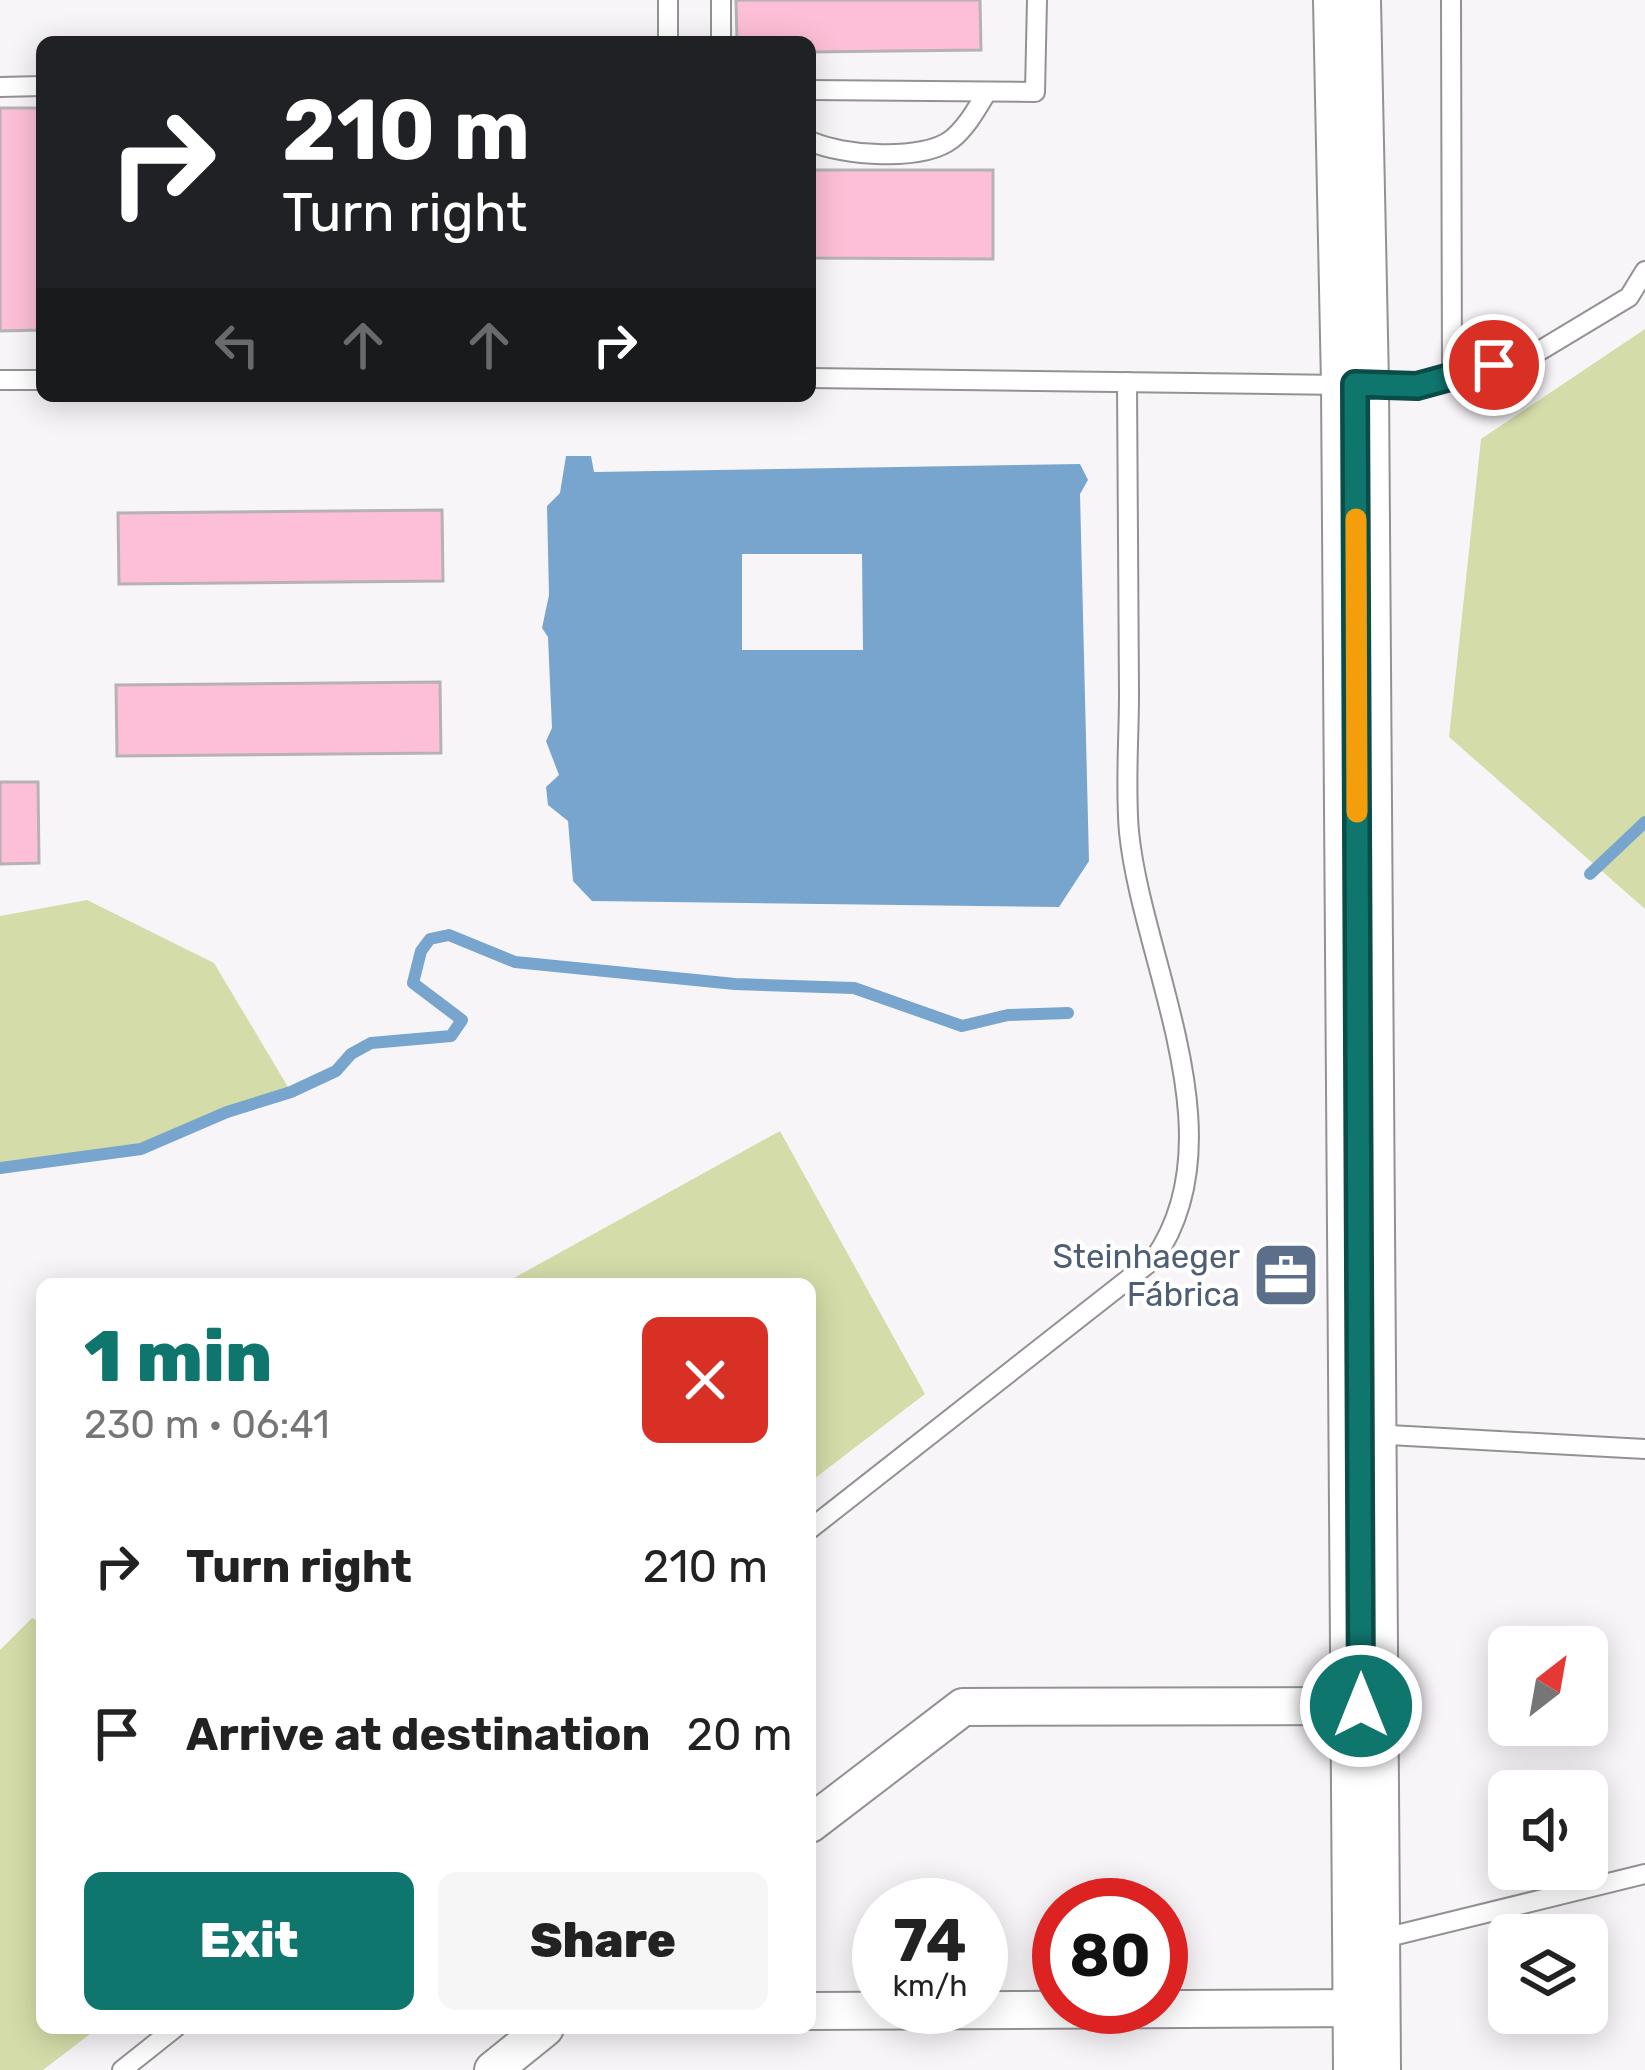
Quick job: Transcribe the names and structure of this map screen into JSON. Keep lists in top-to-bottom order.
{
  "places": {
    "office": ["Steinhaeger Fábrica"]
  },
  "north": "top right",
  "page": {
    "turn": ["210 m", "Turn right"],
    "heading": ["1 min", "230 m · 06:41"],
    "list": [
      {
        "name": "Turn right",
        "value": "210 m"
      },
      {
        "name": "Arrive at destination",
        "value": "20 m"
      }
    ],
    "buttons": ["Exit", "Share"],
    "speed": "74 km/h",
    "limit": "80"
  }
}
